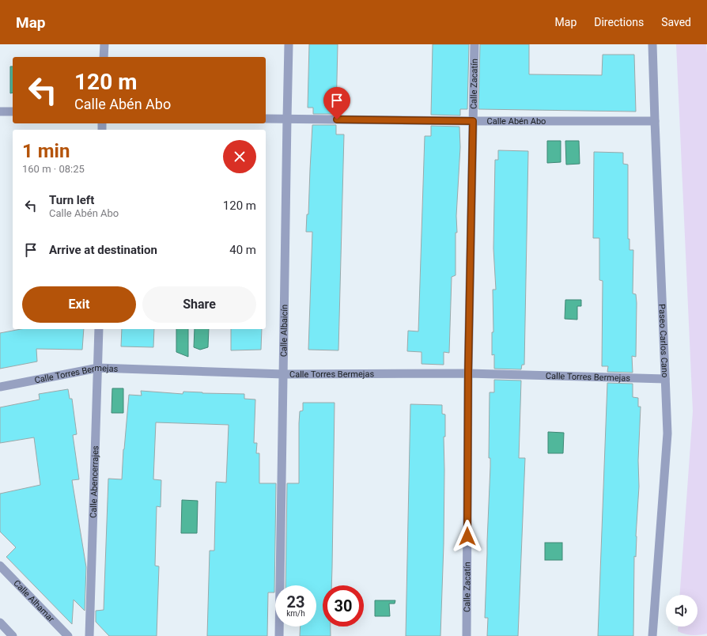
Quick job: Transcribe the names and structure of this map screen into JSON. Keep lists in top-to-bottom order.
{
  "streets": {
    "street": [
      "Calle Zacatín",
      "Calle Abén Abo",
      "Calle Albaicín",
      "Paseo Carlos Cano",
      "Calle Torres Bermejas",
      "Calle Abencerrajes",
      "Calle Alhamar"
    ]
  },
  "crossings": [
    ["Calle Zacatín", "Calle Abén Abo"],
    ["Calle Zacatín", "Calle Torres Bermejas"],
    ["Calle Abén Abo", "Calle Albaicín"],
    ["Calle Abén Abo", "Paseo Carlos Cano"],
    ["Calle Albaicín", "Calle Torres Bermejas"],
    ["Paseo Carlos Cano", "Calle Torres Bermejas"],
    ["Calle Torres Bermejas", "Calle Abencerrajes"]
  ],
  "page": {
    "header": "Map",
    "nav": ["Map", "Directions", "Saved"],
    "turn": ["120 m", "Calle Abén Abo"],
    "heading": ["1 min", "160 m · 08:25"],
    "list": [
      {
        "name": "Turn left",
        "note": "Calle Abén Abo",
        "value": "120 m"
      },
      {
        "name": "Arrive at destination",
        "value": "40 m"
      }
    ],
    "buttons": ["Exit", "Share"],
    "speed": "23 km/h",
    "limit": "30"
  }
}
